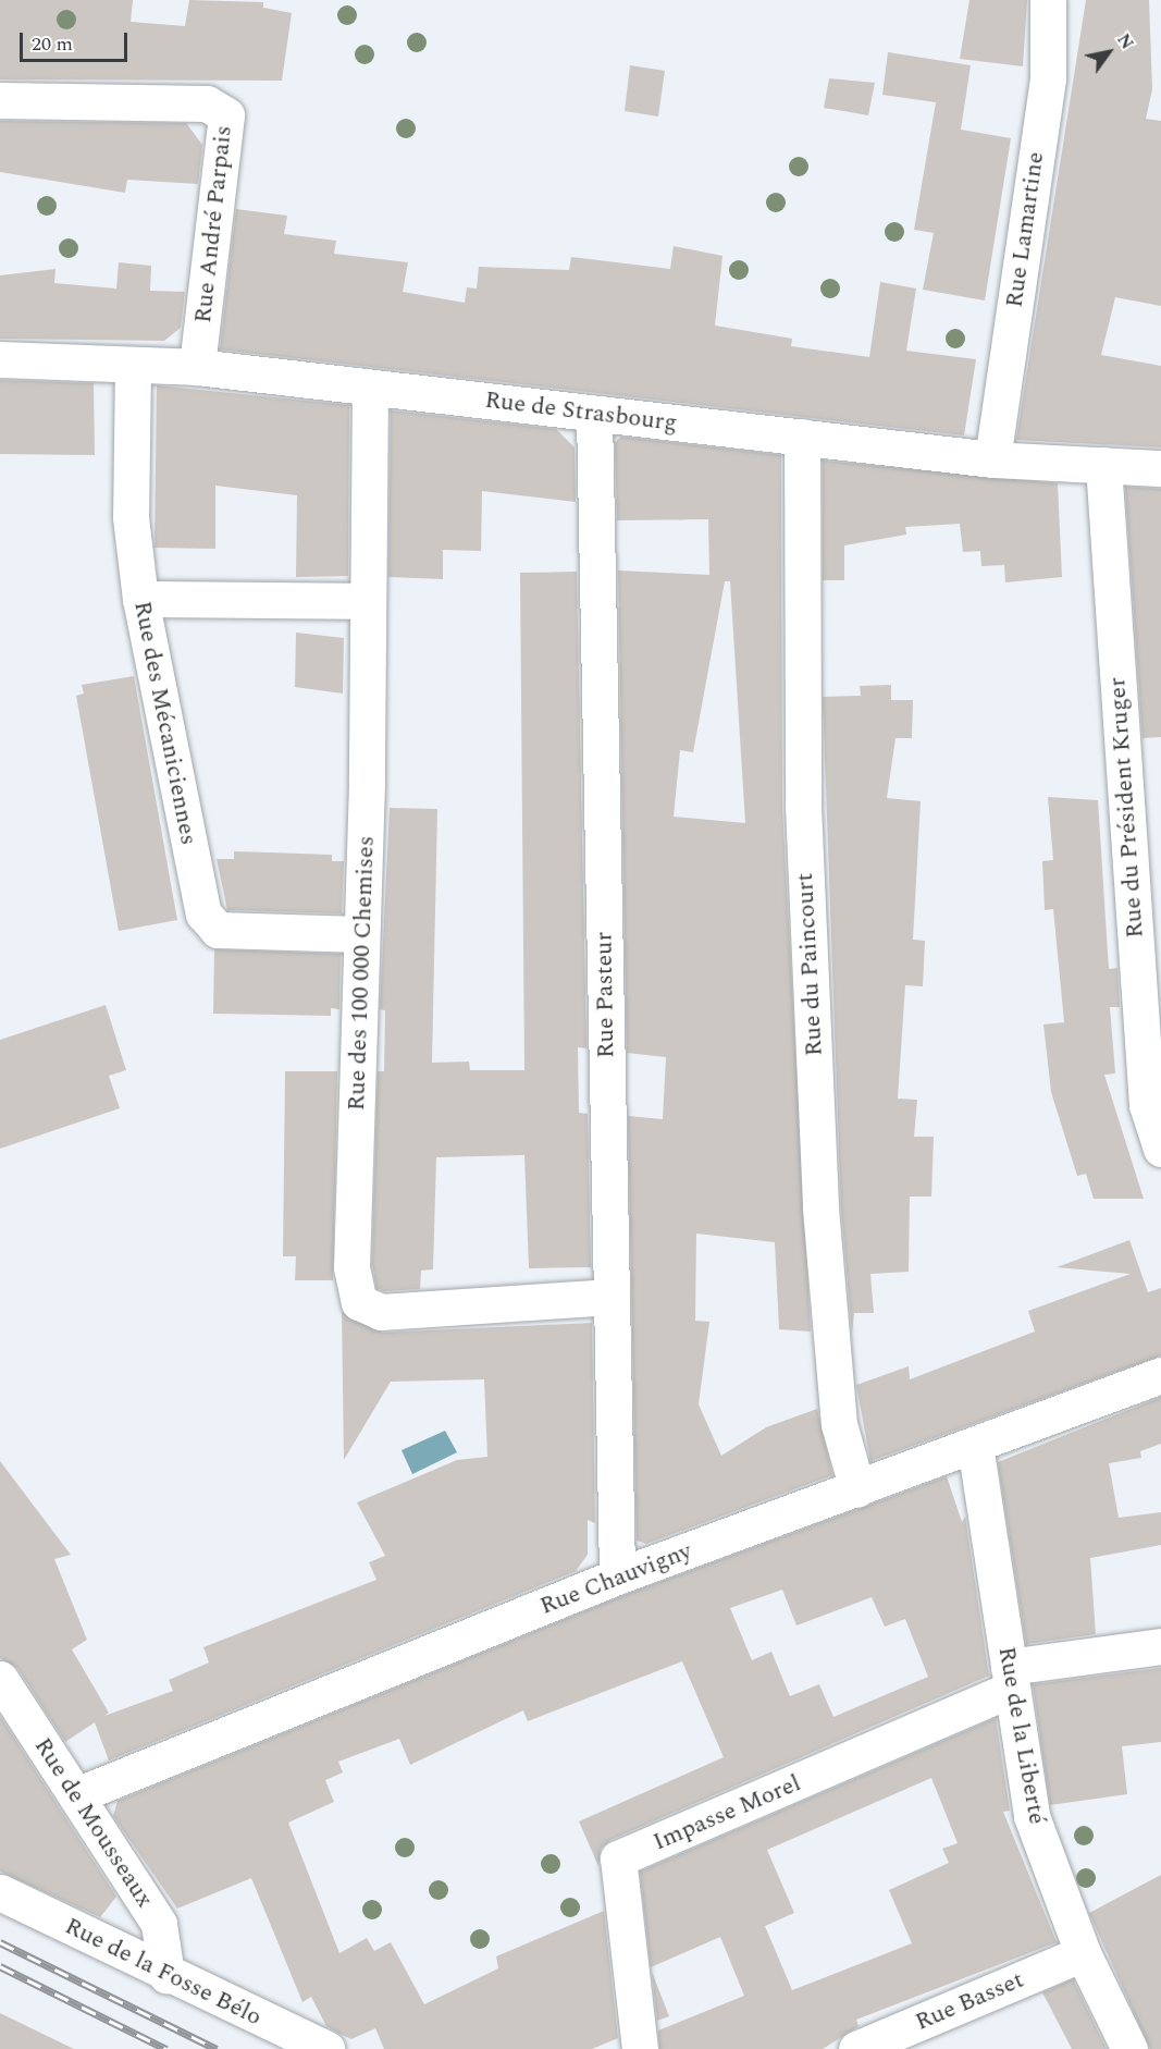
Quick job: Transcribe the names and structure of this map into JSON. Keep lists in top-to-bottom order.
{
  "streets": {
    "street": [
      "Rue André Parpais",
      "Rue Lamartine",
      "Rue de Strasbourg",
      "Rue des Mécaniciennes",
      "Rue du Président Kruger",
      "Rue du Paincourt",
      "Rue des 100 000 Chemises",
      "Rue Pasteur",
      "Rue Chauvigny",
      "Rue de la Liberté",
      "Impasse Morel",
      "Rue de Mousseaux",
      "Rue de la Fosse Bélo",
      "Rue Basset"
    ]
  },
  "crossings": [
    ["Rue André Parpais", "Rue de Strasbourg"],
    ["Rue Lamartine", "Rue de Strasbourg"],
    ["Rue de Strasbourg", "Rue des Mécaniciennes"],
    ["Rue de Strasbourg", "Rue du Président Kruger"],
    ["Rue de Strasbourg", "Rue du Paincourt"],
    ["Rue de Strasbourg", "Rue des 100 000 Chemises"],
    ["Rue de Strasbourg", "Rue Pasteur"],
    ["Rue des Mécaniciennes", "Rue des 100 000 Chemises"],
    ["Rue du Paincourt", "Rue Chauvigny"],
    ["Rue des 100 000 Chemises", "Rue Pasteur"],
    ["Rue Pasteur", "Rue Chauvigny"],
    ["Rue Chauvigny", "Rue de la Liberté"],
    ["Rue Chauvigny", "Rue de Mousseaux"],
    ["Rue de la Liberté", "Impasse Morel"],
    ["Rue de la Liberté", "Rue Basset"],
    ["Rue de Mousseaux", "Rue de la Fosse Bélo"]
  ],
  "scale_bar": "20 m",
  "north": "top right"
}
